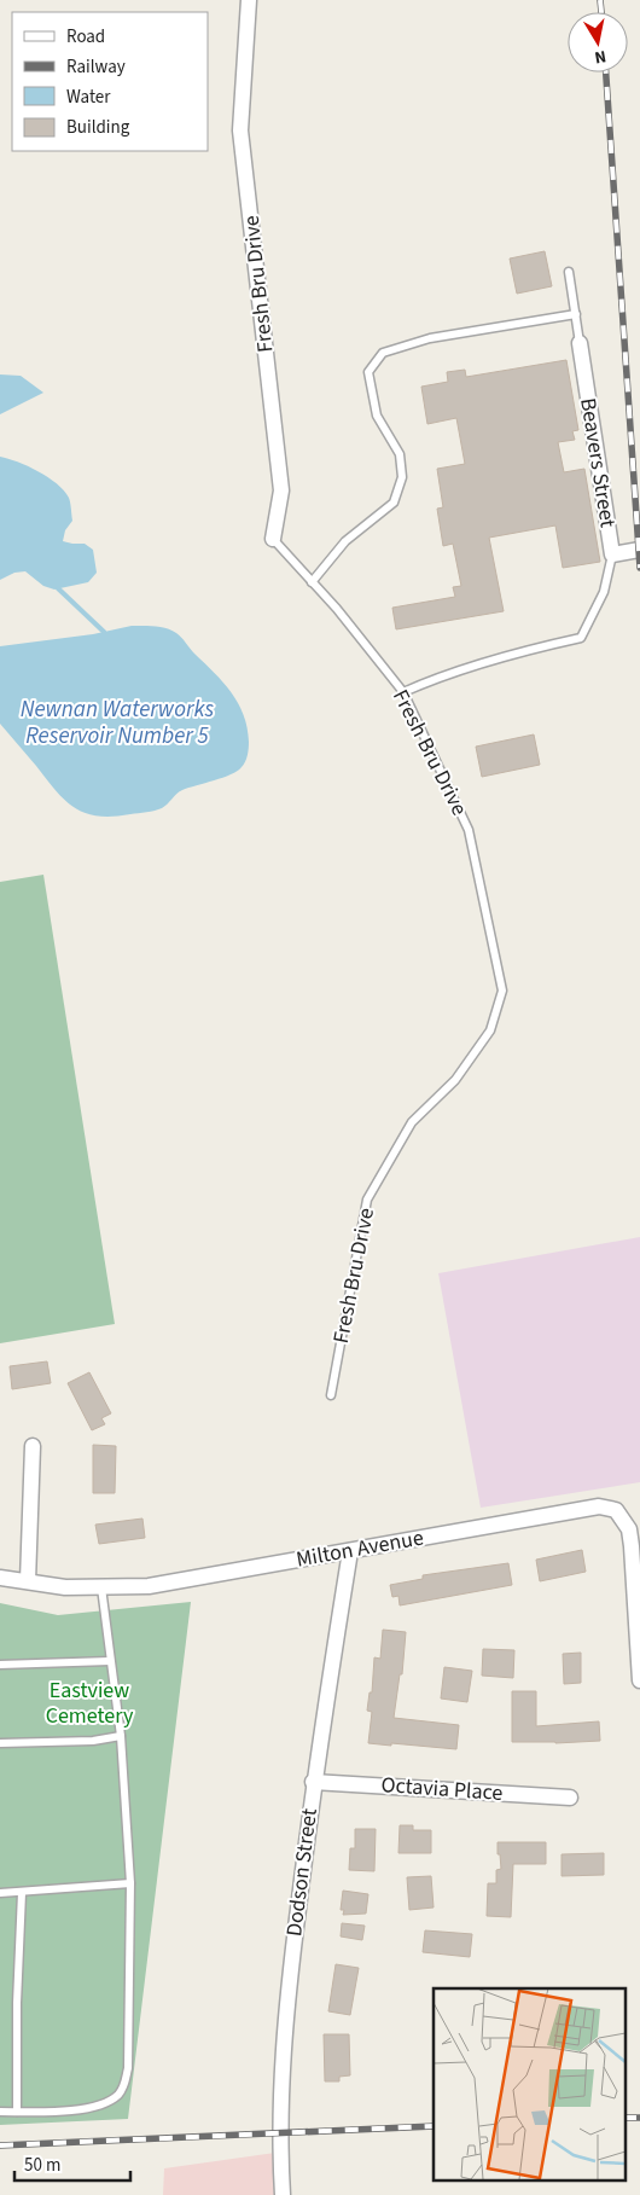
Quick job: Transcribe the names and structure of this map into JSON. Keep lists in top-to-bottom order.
{
  "streets": {
    "street": [
      "Fresh Bru Drive",
      "Beavers Street",
      "Milton Avenue",
      "Octavia Place",
      "Dodson Street"
    ]
  },
  "crossings": [
    ["Milton Avenue", "Dodson Street"],
    ["Octavia Place", "Dodson Street"]
  ],
  "water": ["Newnan Waterworks Reservoir Number 5"],
  "parks": ["Eastview Cemetery"],
  "legend": [
    "Road",
    "Railway",
    "Water",
    "Building"
  ],
  "scale_bar": "50 m",
  "north": "bottom"
}
